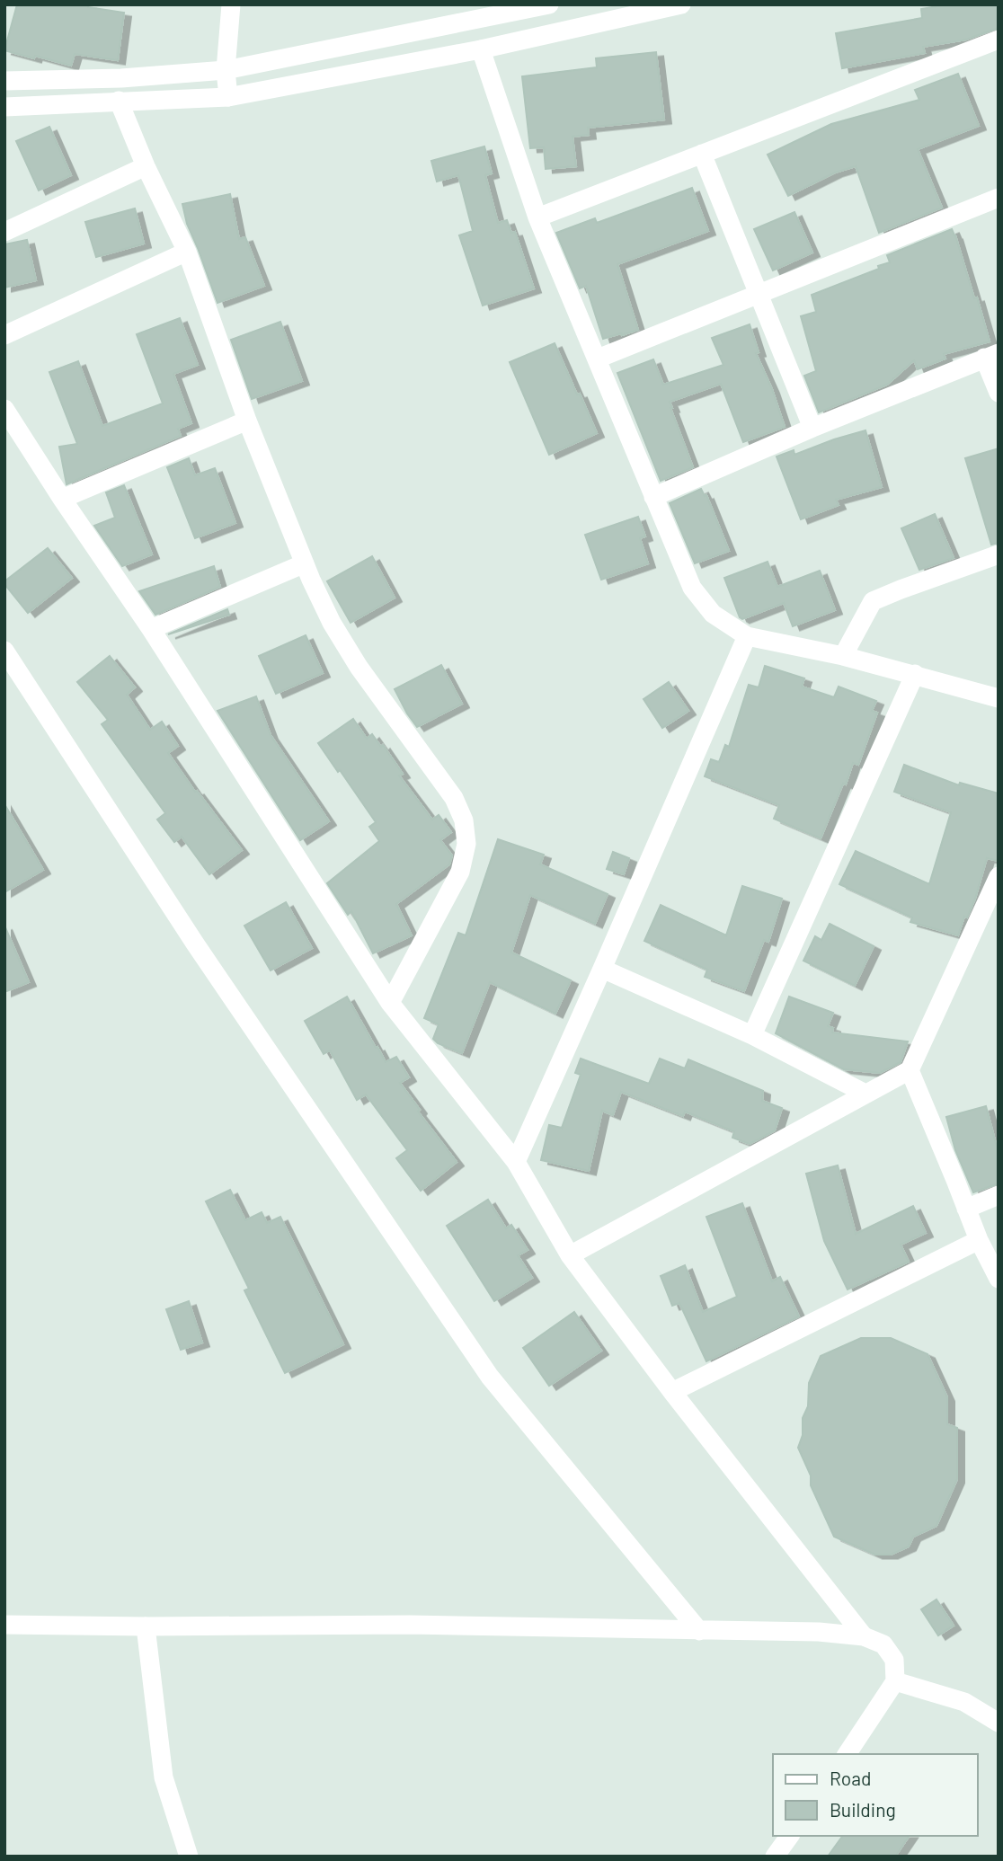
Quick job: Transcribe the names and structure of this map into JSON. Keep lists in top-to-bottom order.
{
  "legend": ["Road", "Building"]
}
